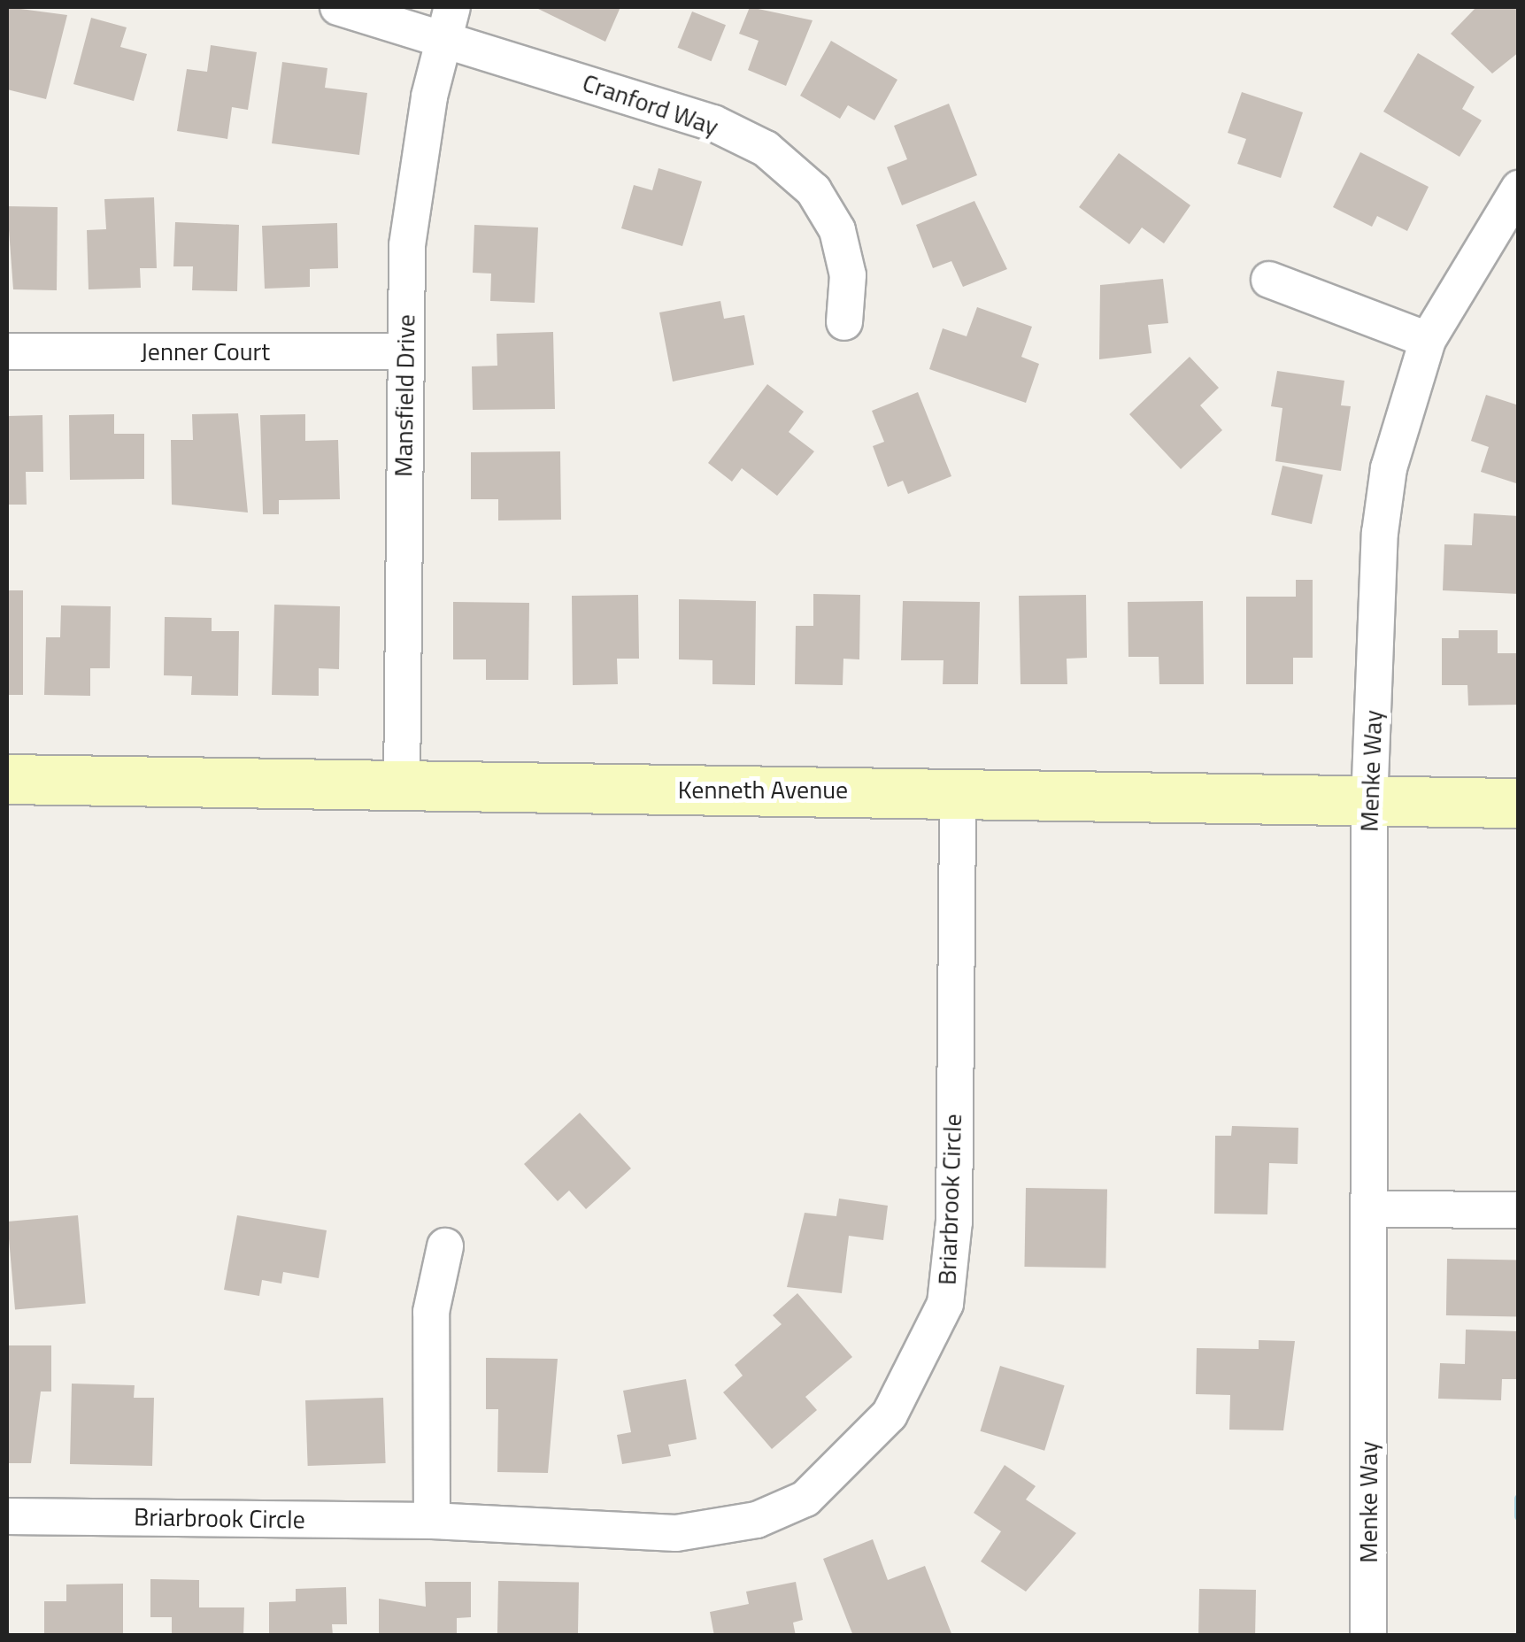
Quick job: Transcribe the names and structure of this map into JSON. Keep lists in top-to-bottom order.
{
  "streets": {
    "main road": ["Kenneth Avenue"],
    "street": [
      "Cranford Way",
      "Jenner Court",
      "Mansfield Drive",
      "Menke Way",
      "Briarbrook Circle"
    ]
  },
  "crossings": [
    ["Cranford Way", "Mansfield Drive"],
    ["Jenner Court", "Mansfield Drive"],
    ["Mansfield Drive", "Kenneth Avenue"],
    ["Menke Way", "Kenneth Avenue"],
    ["Kenneth Avenue", "Briarbrook Circle"]
  ]
}
